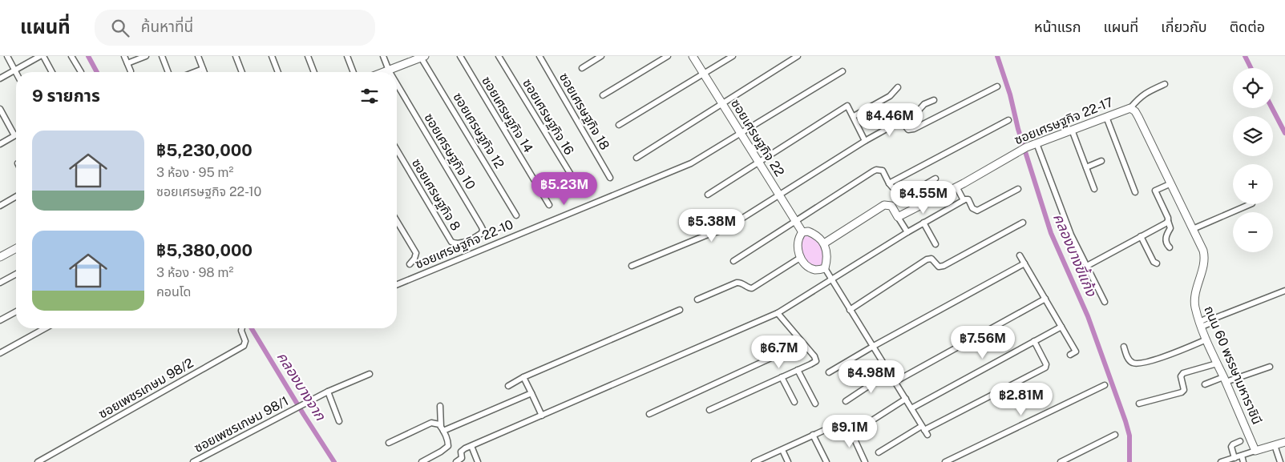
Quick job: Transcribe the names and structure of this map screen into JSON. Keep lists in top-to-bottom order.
{
  "streets": {
    "street": [
      "ซอยเศรษฐกิจ 18",
      "ซอยเศรษฐกิจ 14",
      "ซอยเศรษฐกิจ 16",
      "ซอยเศรษฐกิจ 22-17",
      "ซอยเศรษฐกิจ 12",
      "ซอยเศรษฐกิจ 22",
      "ซอยเศรษฐกิจ 10",
      "ซอยเศรษฐกิจ 8",
      "ซอยเศรษฐกิจ 22-10",
      "ถนน 60 พรรษามหาราชินี",
      "ซอยเพชรเกษม 98/2",
      "ซอยเพชรเกษม 98/1"
    ]
  },
  "crossings": [
    ["ซอยเศรษฐกิจ 22-17", "ถนน 60 พรรษามหาราชินี"],
    ["ซอยเศรษฐกิจ 22", "ซอยเศรษฐกิจ 22-10"],
    ["ซอยเศรษฐกิจ 10", "ซอยเศรษฐกิจ 8"]
  ],
  "water": ["คลองบางขี้แก้ง", "คลองบางจาก"],
  "page": {
    "header": "แผนที่",
    "search": "ค้นหาที่นี่",
    "nav": [
      "หน้าแรก",
      "แผนที่",
      "เกี่ยวกับ",
      "ติดต่อ"
    ],
    "map_buttons": ["+", "−"],
    "heading": "9 รายการ",
    "price": [
      "฿4.46M",
      "฿5.23M",
      "฿4.55M",
      "฿5.38M",
      "฿7.56M",
      "฿6.7M",
      "฿4.98M",
      "฿2.81M",
      "฿9.1M"
    ],
    "list": [
      {
        "name": "฿5,230,000",
        "note": "3 ห้อง · 95 m² · ซอยเศรษฐกิจ 22-10"
      },
      {
        "name": "฿5,380,000",
        "note": "3 ห้อง · 98 m² · คอนโด"
      }
    ]
  }
}
